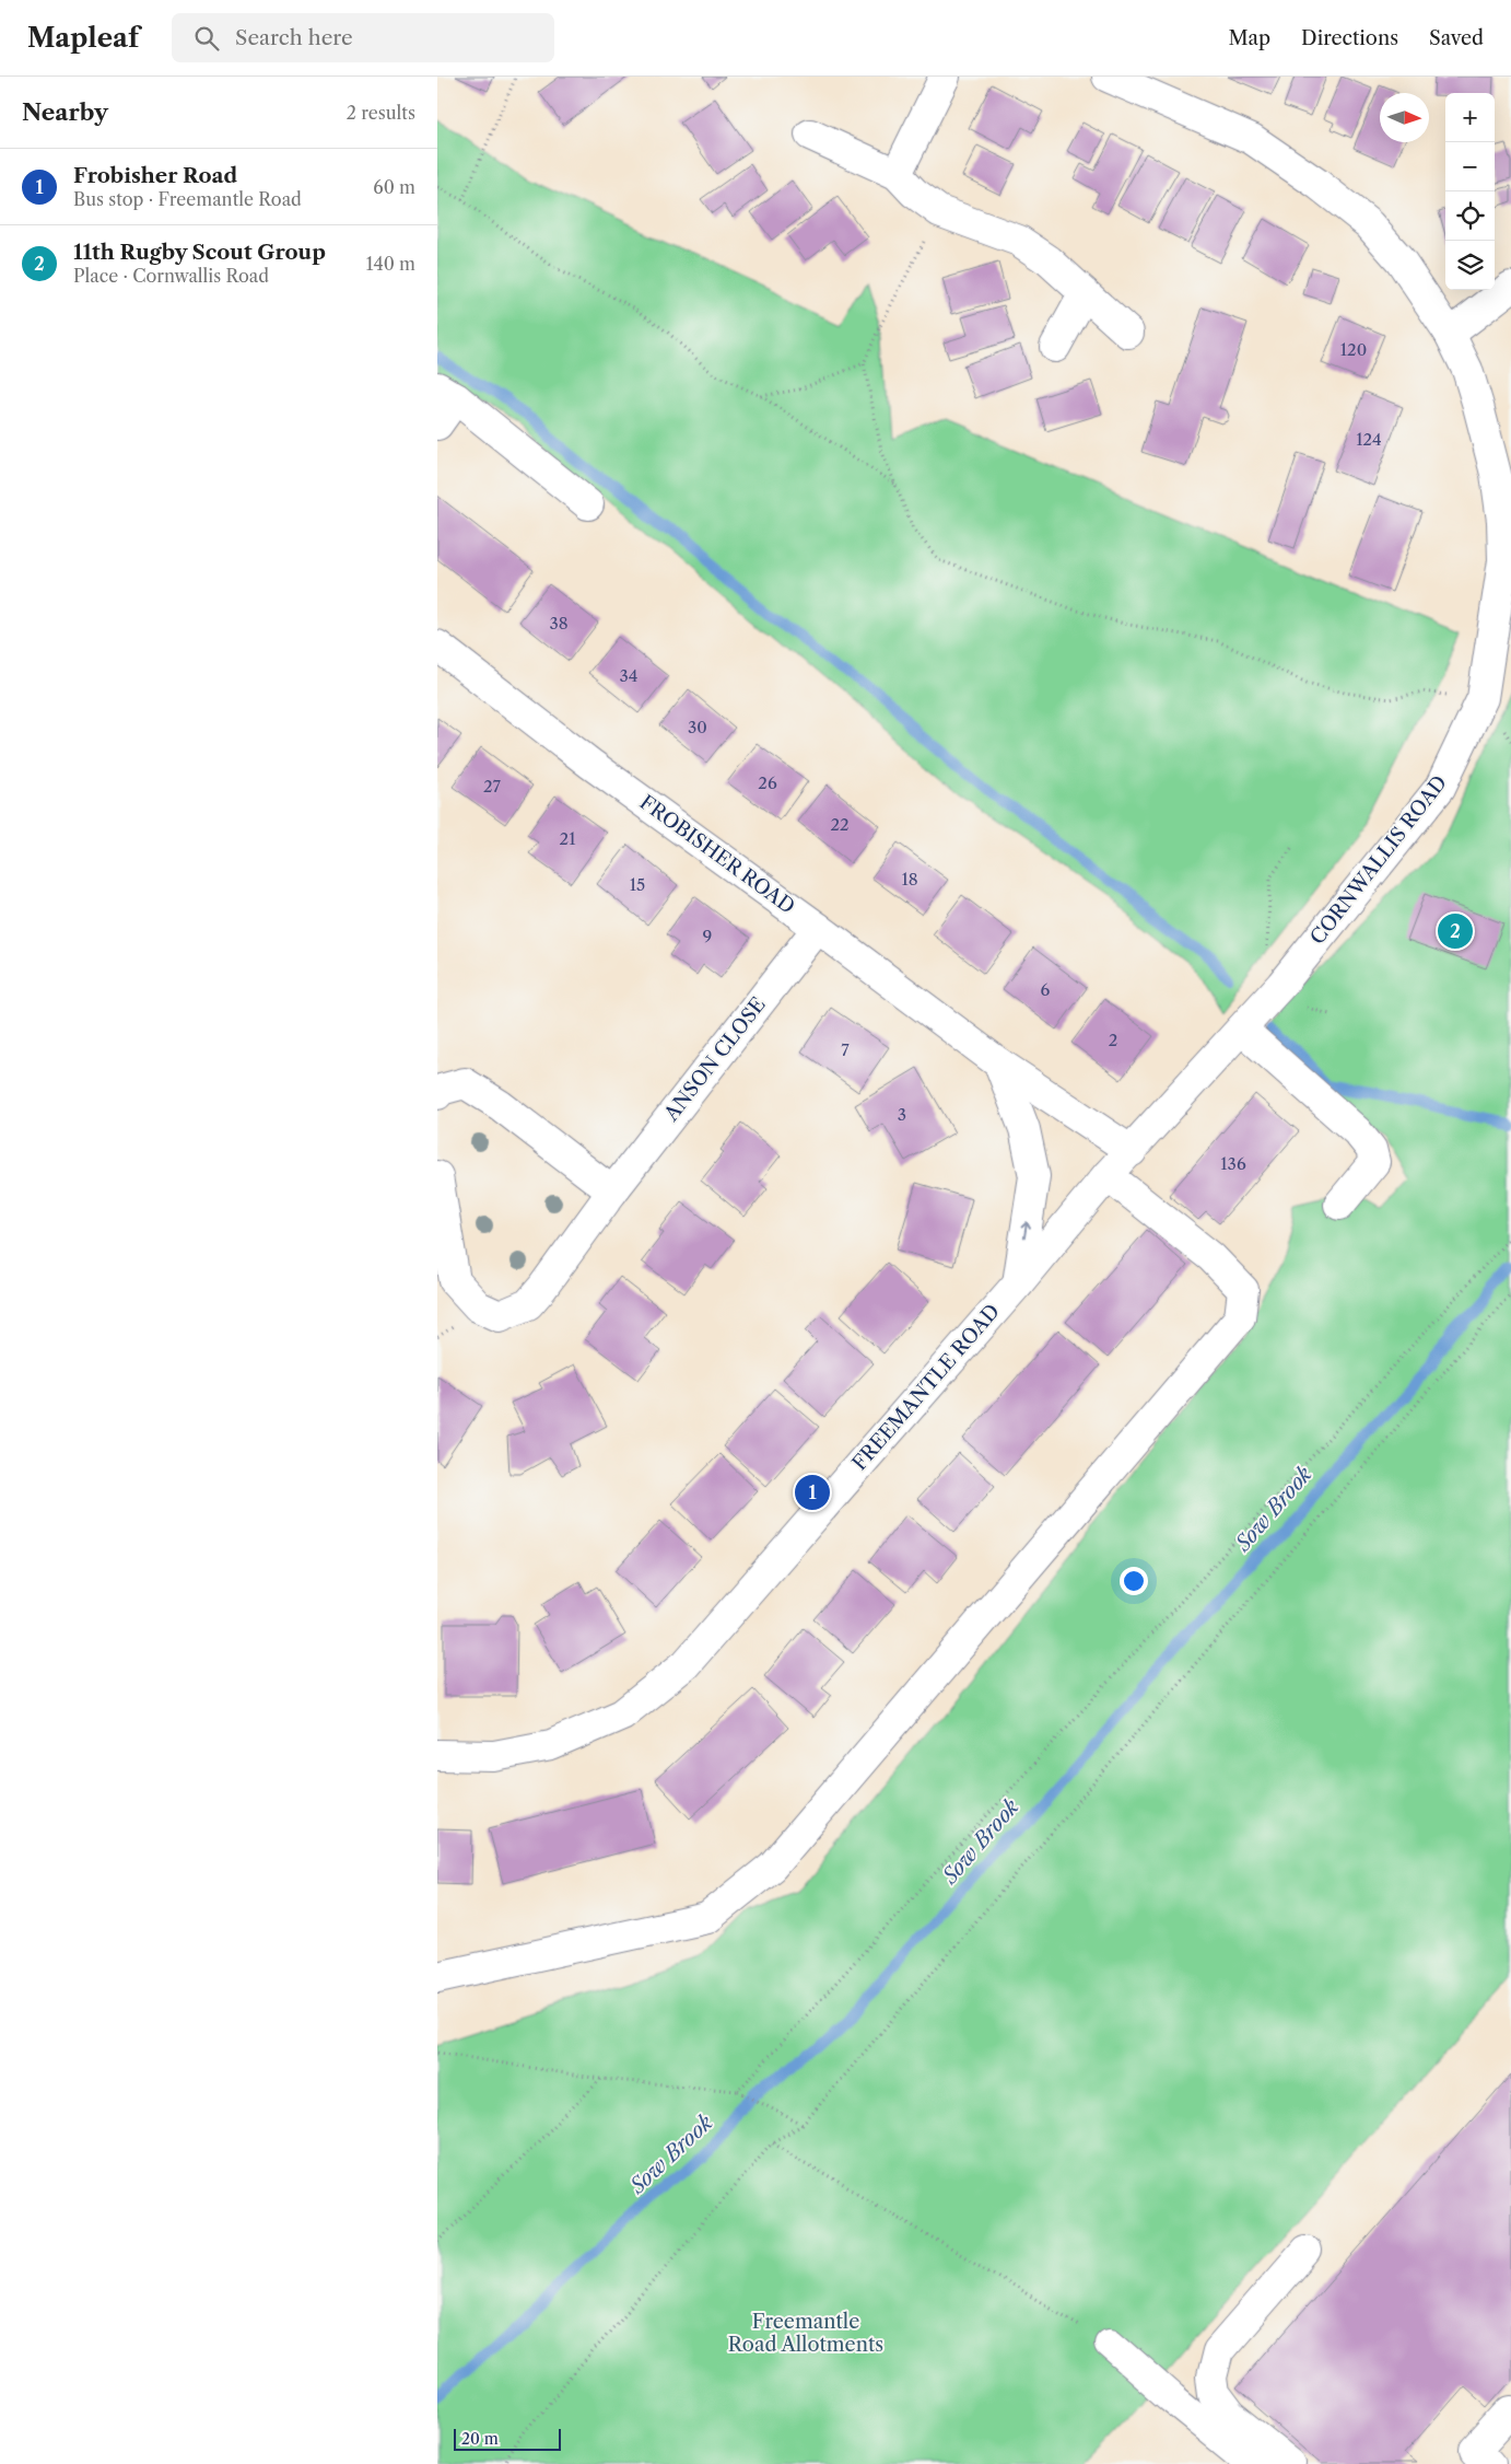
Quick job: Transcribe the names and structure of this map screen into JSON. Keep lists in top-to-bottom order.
{
  "streets": {
    "street": [
      "FROBISHER ROAD",
      "CORNWALLIS ROAD",
      "ANSON CLOSE",
      "FREEMANTLE ROAD"
    ]
  },
  "crossings": [
    ["FROBISHER ROAD", "CORNWALLIS ROAD"],
    ["FROBISHER ROAD", "ANSON CLOSE"],
    ["CORNWALLIS ROAD", "FREEMANTLE ROAD"]
  ],
  "water": ["Sow Brook"],
  "parks": ["Freemantle Road Allotments"],
  "house_numbers": [
    "120",
    "124",
    "38",
    "34",
    "30",
    "26",
    "27",
    "22",
    "21",
    "18",
    "15",
    "9",
    "6",
    "2",
    "7",
    "3",
    "136"
  ],
  "scale_bar": "20 m",
  "north": "right",
  "page": {
    "header": "Mapleaf",
    "search": "Search here",
    "nav": ["Map", "Directions", "Saved"],
    "heading": ["Nearby", "2 results"],
    "map_buttons": ["+", "−"],
    "list": [
      {
        "mark": "1",
        "name": "Frobisher Road",
        "note": "Bus stop · Freemantle Road",
        "value": "60 m"
      },
      {
        "mark": "2",
        "name": "11th Rugby Scout Group",
        "note": "Place · Cornwallis Road",
        "value": "140 m"
      }
    ],
    "pins": ["2", "1"],
    "scale": "20 m"
  }
}
